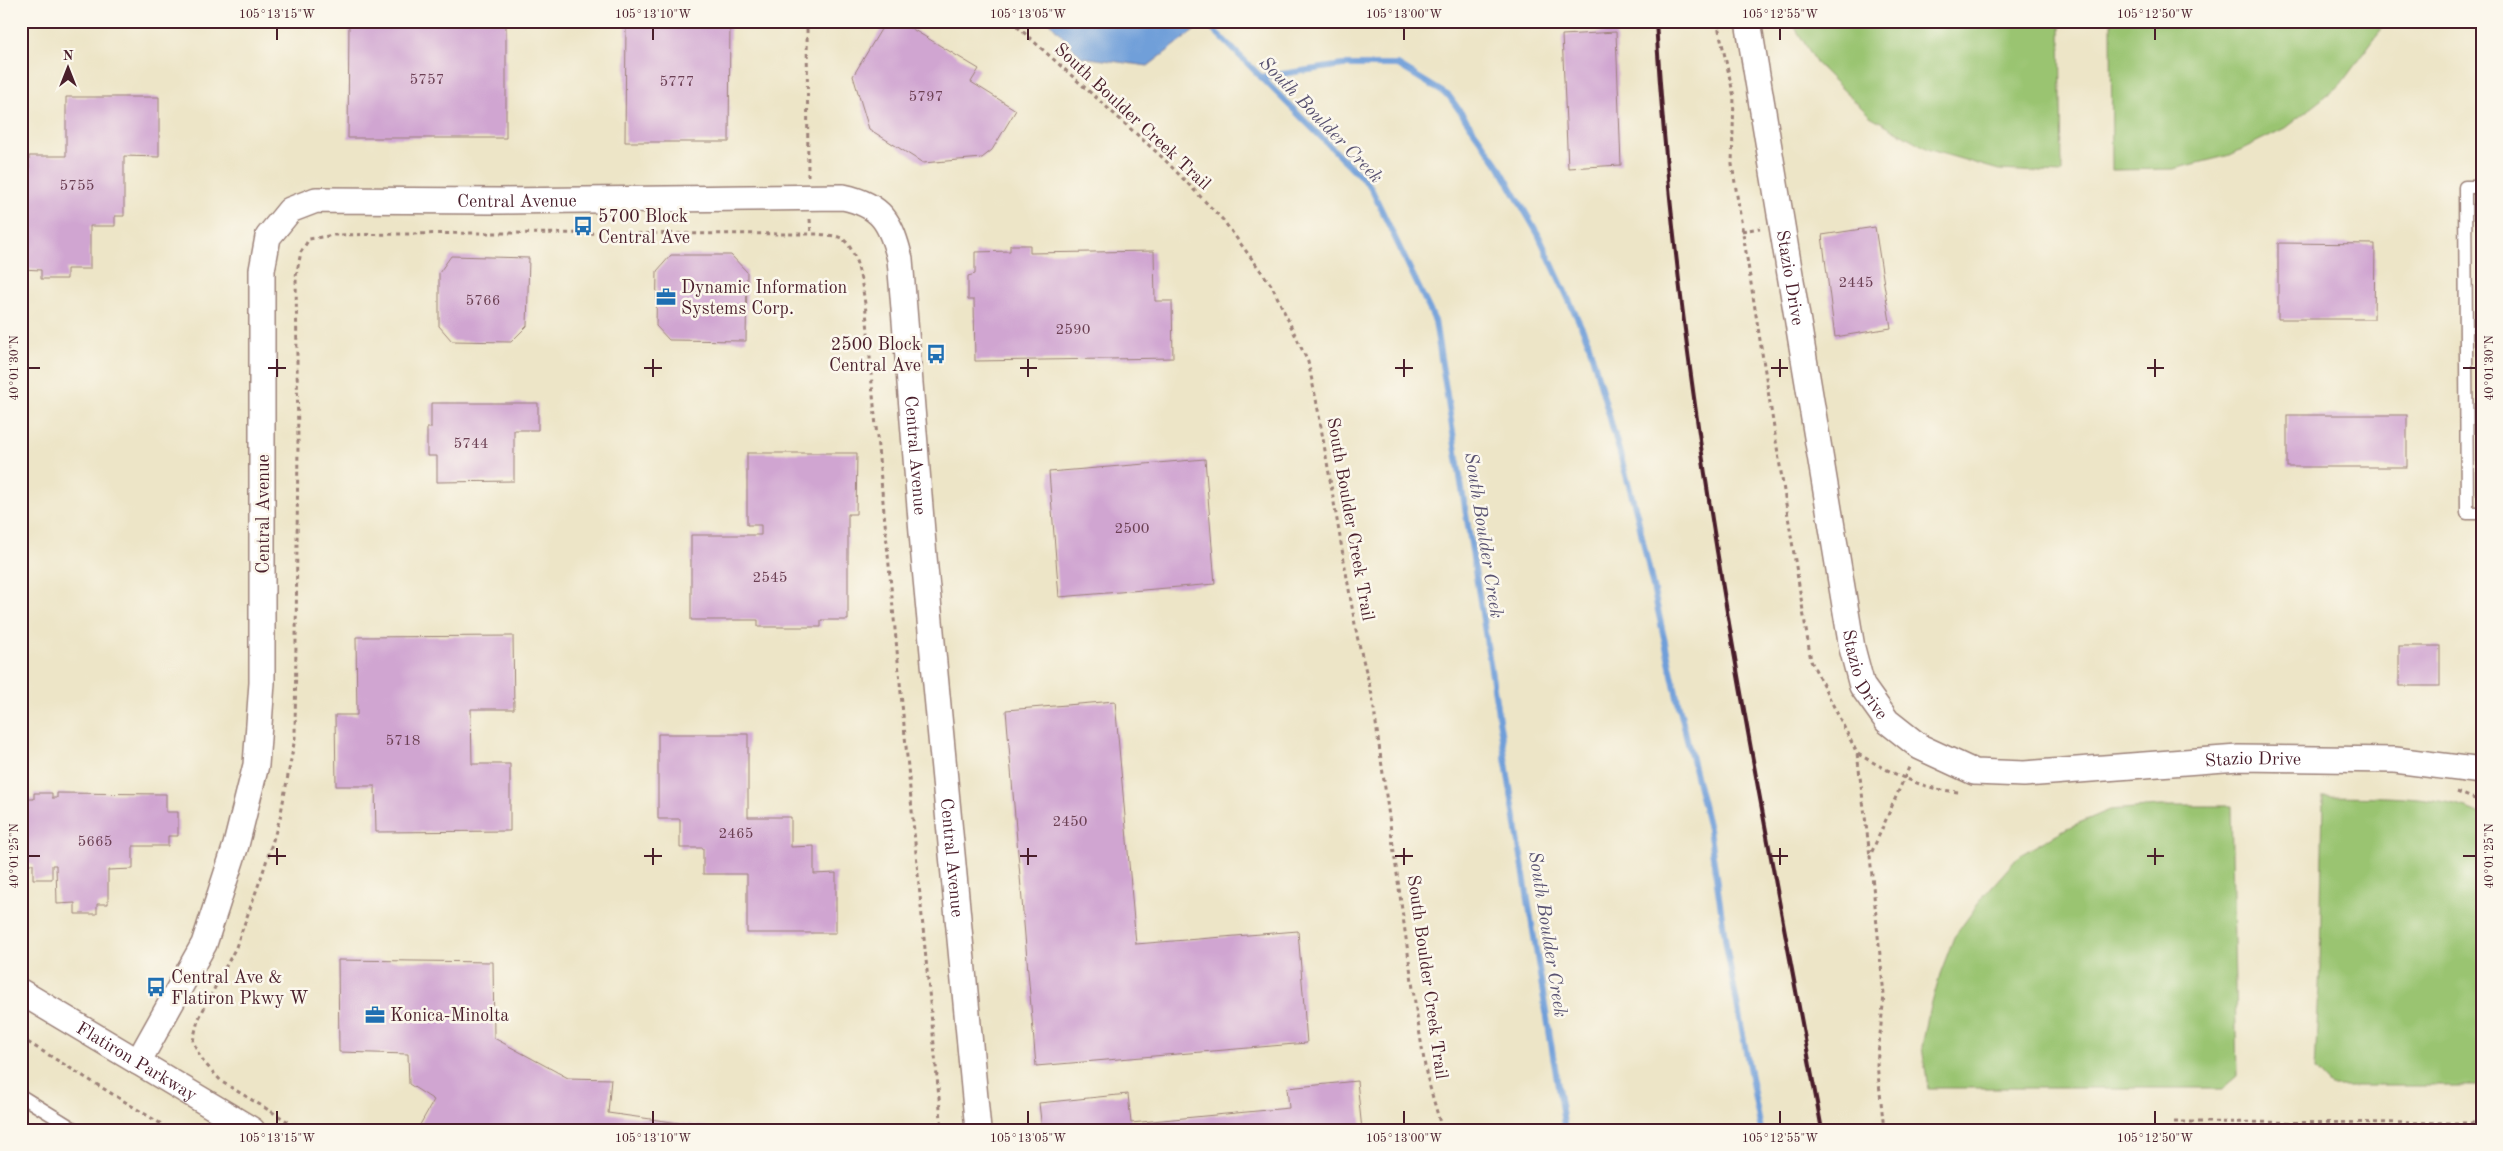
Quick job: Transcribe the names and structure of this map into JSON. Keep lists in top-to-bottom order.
{
  "streets": {
    "street": ["Central Avenue", "Stazio Drive", "Flatiron Parkway"],
    "path": ["South Boulder Creek Trail"]
  },
  "crossings": [
    ["Central Avenue", "Flatiron Parkway"]
  ],
  "water": ["South Boulder Creek"],
  "places": {
    "bus stop": ["5700 Block Central Ave", "2500 Block Central Ave", "Central Ave & Flatiron Pkwy W"],
    "office": ["Dynamic Information Systems Corp.", "Konica-Minolta"]
  },
  "house_numbers": [
    "5757",
    "5777",
    "5797",
    "5755",
    "2445",
    "5766",
    "2590",
    "5744",
    "2500",
    "2545",
    "5718",
    "2450",
    "2465",
    "5665"
  ],
  "north": "top",
  "coordinates": [
    "105°13'15\"W",
    "105°13'10\"W",
    "105°13'05\"W",
    "105°13'00\"W",
    "105°12'55\"W",
    "105°12'50\"W",
    "40°01'30\"N",
    "40°01'25\"N"
  ]
}
